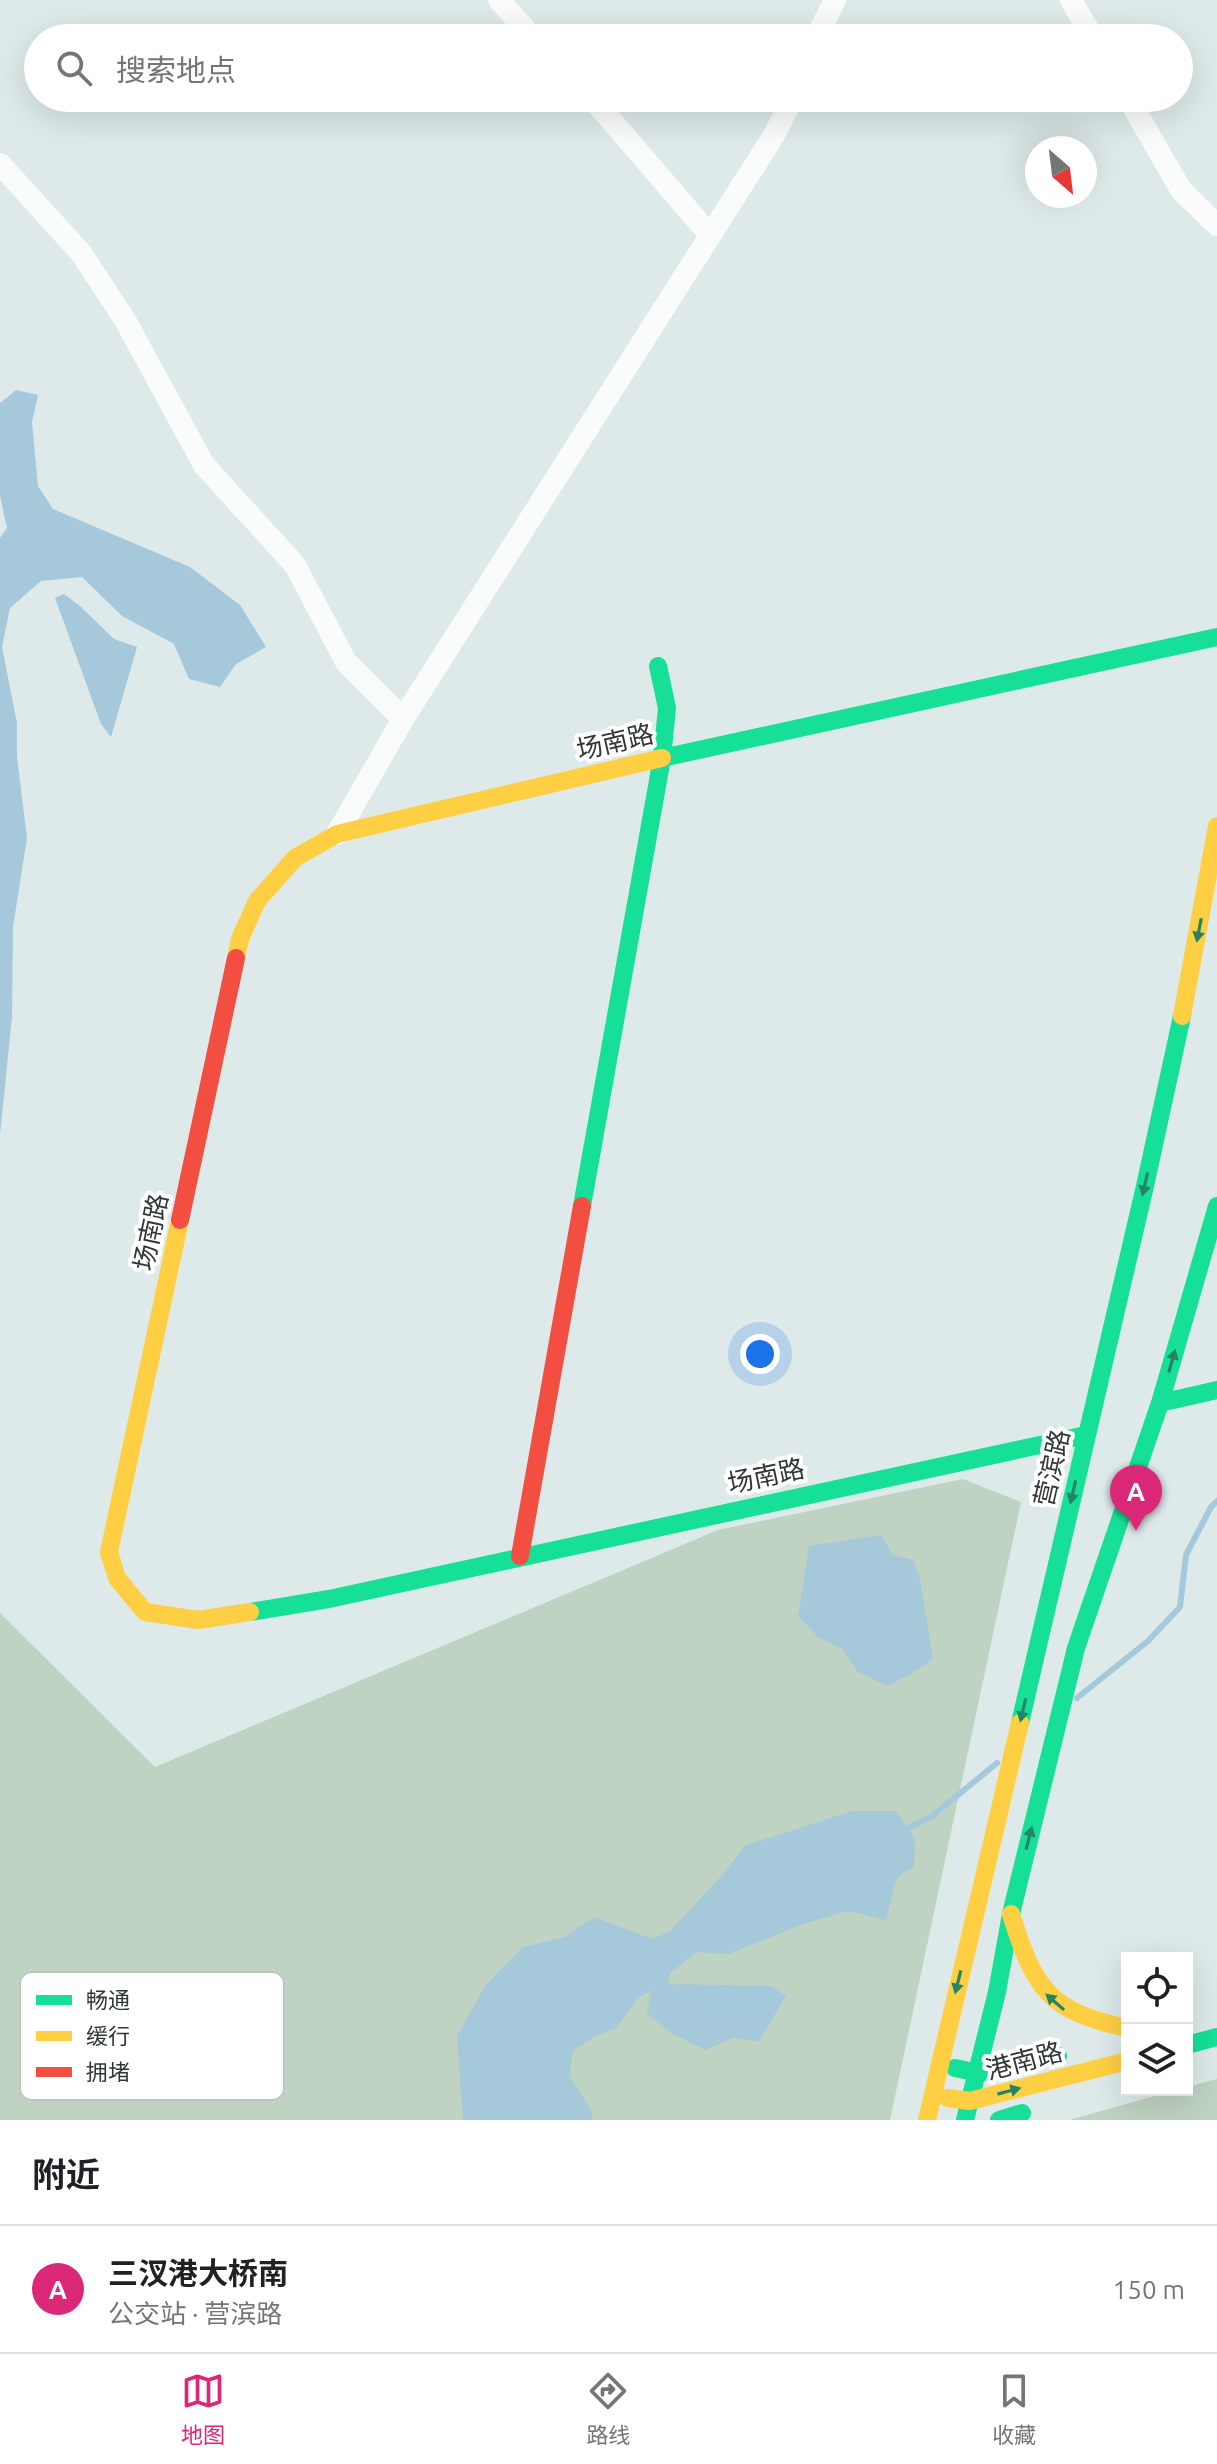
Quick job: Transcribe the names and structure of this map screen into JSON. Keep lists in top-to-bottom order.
{
  "streets": {
    "street": ["场南路", "营滨路", "港南路"]
  },
  "crossings": [
    ["场南路", "营滨路"],
    ["营滨路", "港南路"]
  ],
  "legend": ["畅通", "缓行", "拥堵"],
  "north": "bottom right",
  "page": {
    "search": "搜索地点",
    "pins": "A",
    "heading": "附近",
    "list": [
      {
        "mark": "A",
        "name": "三汊港大桥南",
        "note": "公交站 · 营滨路",
        "value": "150 m"
      }
    ],
    "nav": ["地图", "路线", "收藏"]
  }
}
